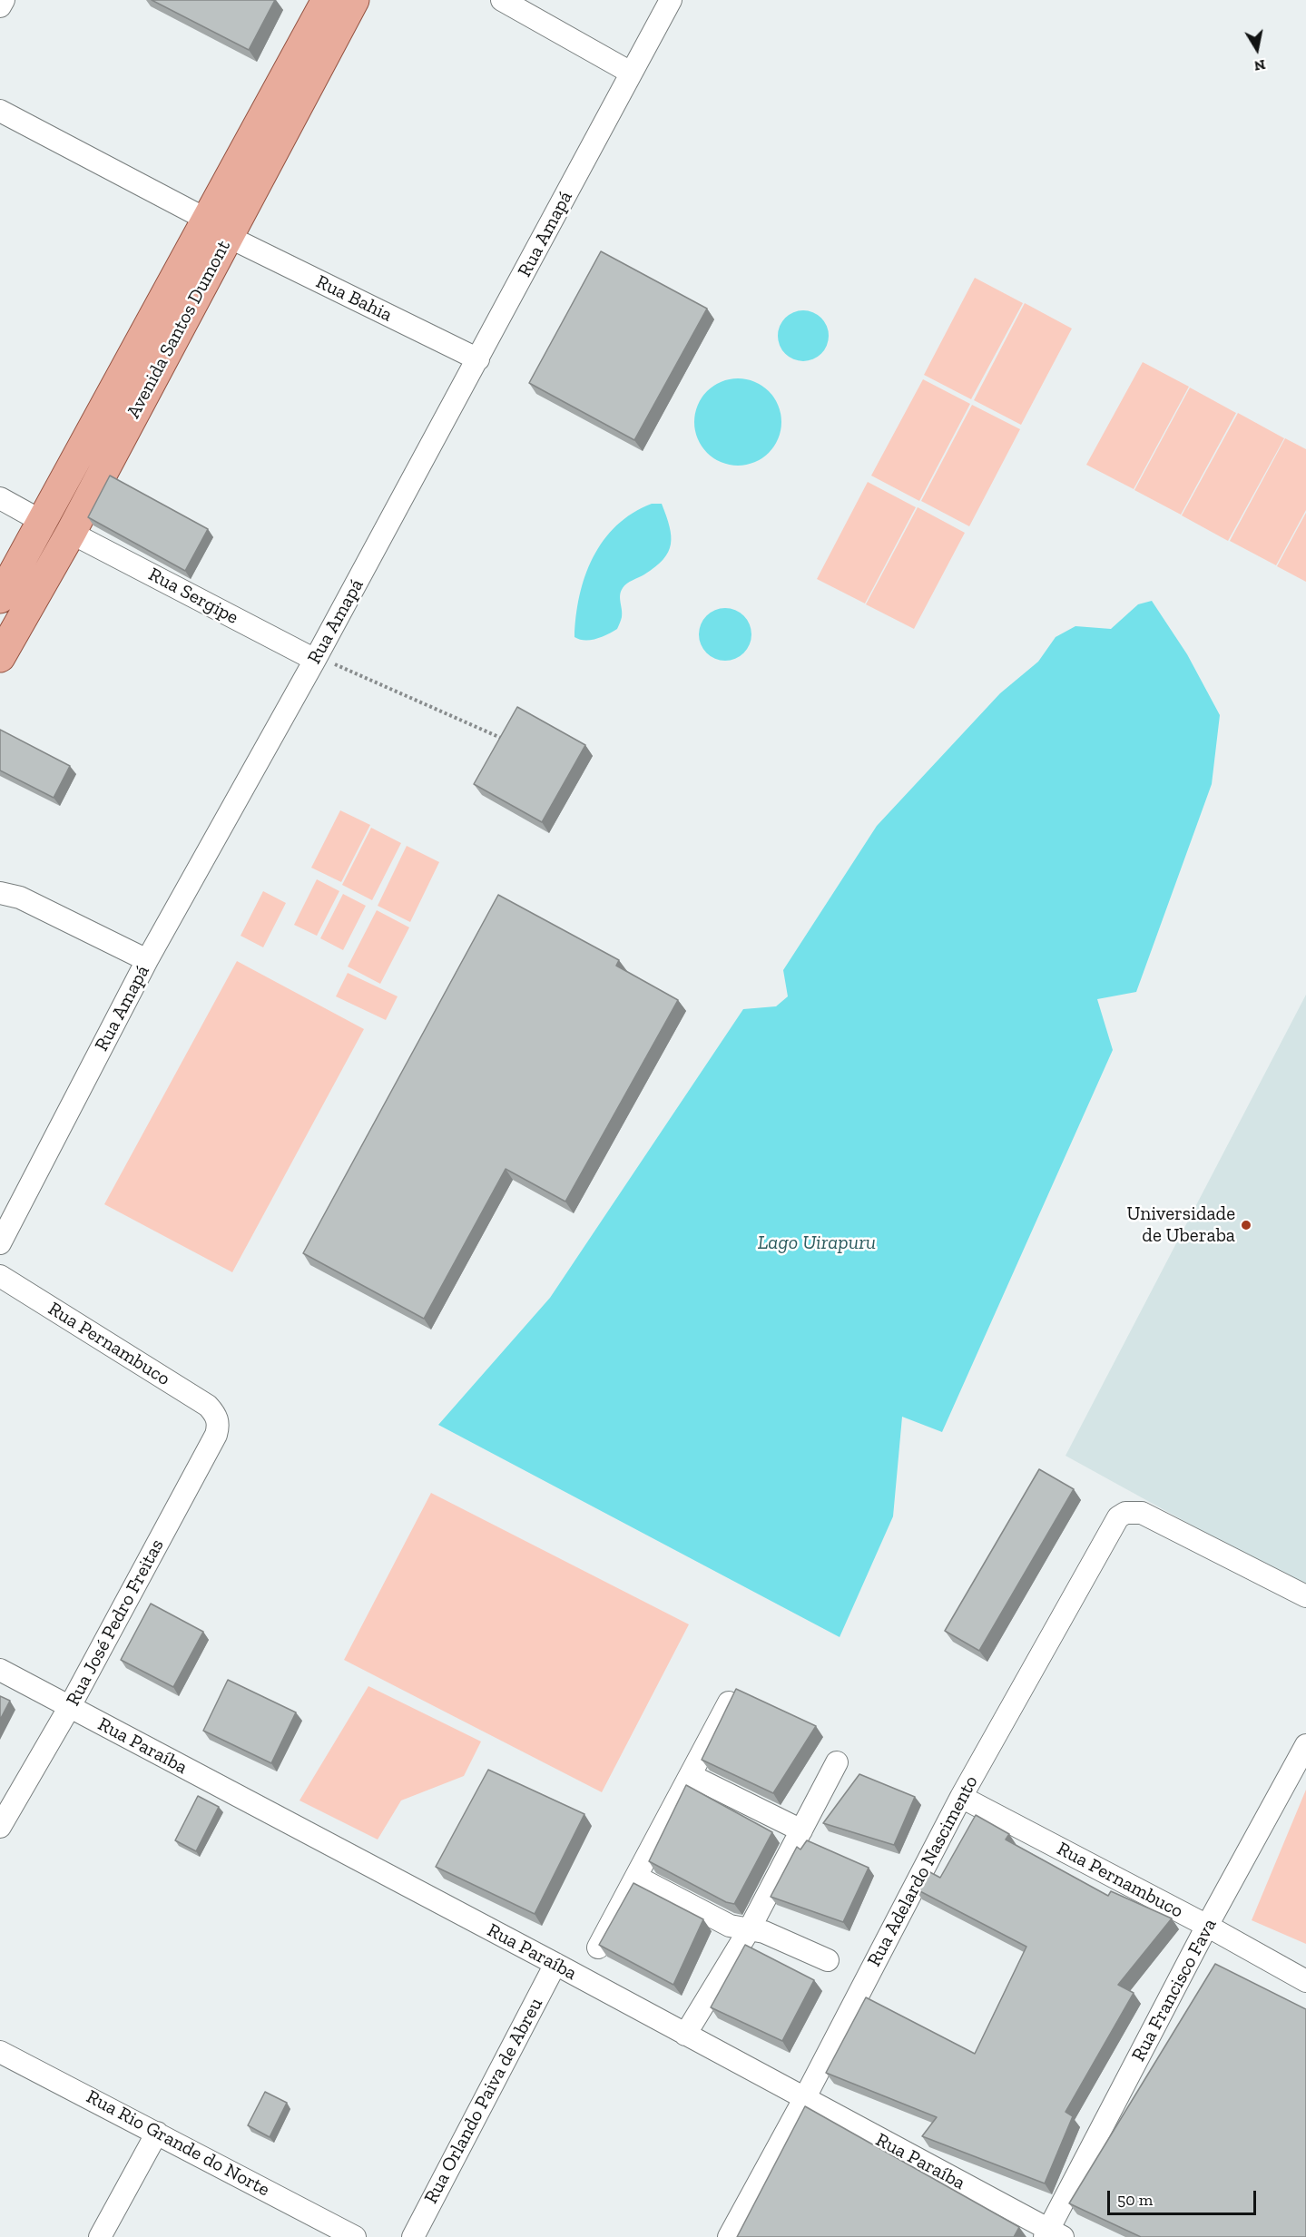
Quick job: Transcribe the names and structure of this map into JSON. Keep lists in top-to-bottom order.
{
  "streets": {
    "main road": ["Avenida Santos Dumont"],
    "street": [
      "Rua Amapá",
      "Rua Bahia",
      "Rua Sergipe",
      "Rua Pernambuco",
      "Rua José Pedro Freitas",
      "Rua Paraíba",
      "Rua Adelardo Nascimento",
      "Rua Francisco Fava",
      "Rua Orlando Paiva de Abreu",
      "Rua Rio Grande do Norte"
    ]
  },
  "crossings": [
    ["Rua Amapá", "Rua Bahia"],
    ["Rua Amapá", "Rua Sergipe"],
    ["Rua Bahia", "Avenida Santos Dumont"],
    ["Avenida Santos Dumont", "Rua Sergipe"],
    ["Rua Pernambuco", "Rua José Pedro Freitas"],
    ["Rua Pernambuco", "Rua Adelardo Nascimento"],
    ["Rua Pernambuco", "Rua Francisco Fava"],
    ["Rua José Pedro Freitas", "Rua Paraíba"],
    ["Rua Paraíba", "Rua Adelardo Nascimento"],
    ["Rua Paraíba", "Rua Francisco Fava"],
    ["Rua Paraíba", "Rua Orlando Paiva de Abreu"]
  ],
  "water": ["Lago Uirapuru"],
  "places": ["Universidade de Uberaba"],
  "scale_bar": "50 m",
  "north": "bottom"
}
